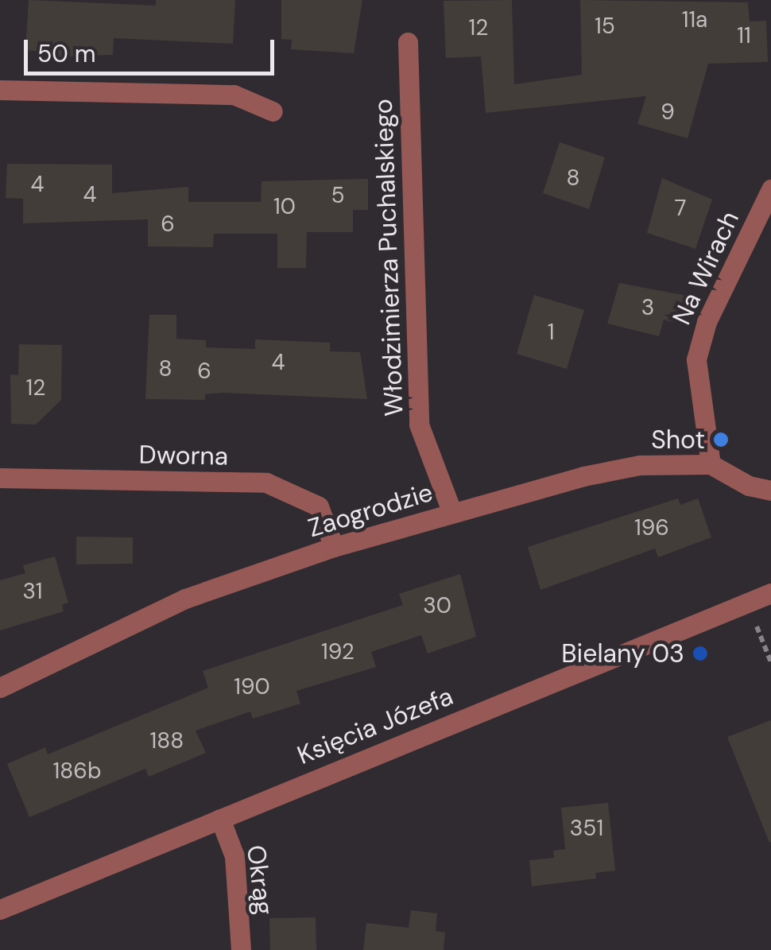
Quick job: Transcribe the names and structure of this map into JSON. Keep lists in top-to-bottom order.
{
  "streets": {
    "street": [
      "Włodzimierza Puchalskiego",
      "Na Wirach",
      "Dworna",
      "Zaogrodzie",
      "Księcia Józefa",
      "Okrąg"
    ]
  },
  "crossings": [
    ["Włodzimierza Puchalskiego", "Zaogrodzie"],
    ["Na Wirach", "Zaogrodzie"],
    ["Dworna", "Zaogrodzie"],
    ["Księcia Józefa", "Okrąg"]
  ],
  "places": ["Shot", "Bielany 03"],
  "house_numbers": [
    "11a",
    "15",
    "12",
    "11",
    "9",
    "8",
    "4",
    "4",
    "5",
    "10",
    "7",
    "6",
    "3",
    "1",
    "4",
    "8",
    "6",
    "12",
    "196",
    "31",
    "30",
    "192",
    "190",
    "188",
    "186b",
    "351"
  ],
  "scale_bar": "50 m"
}
